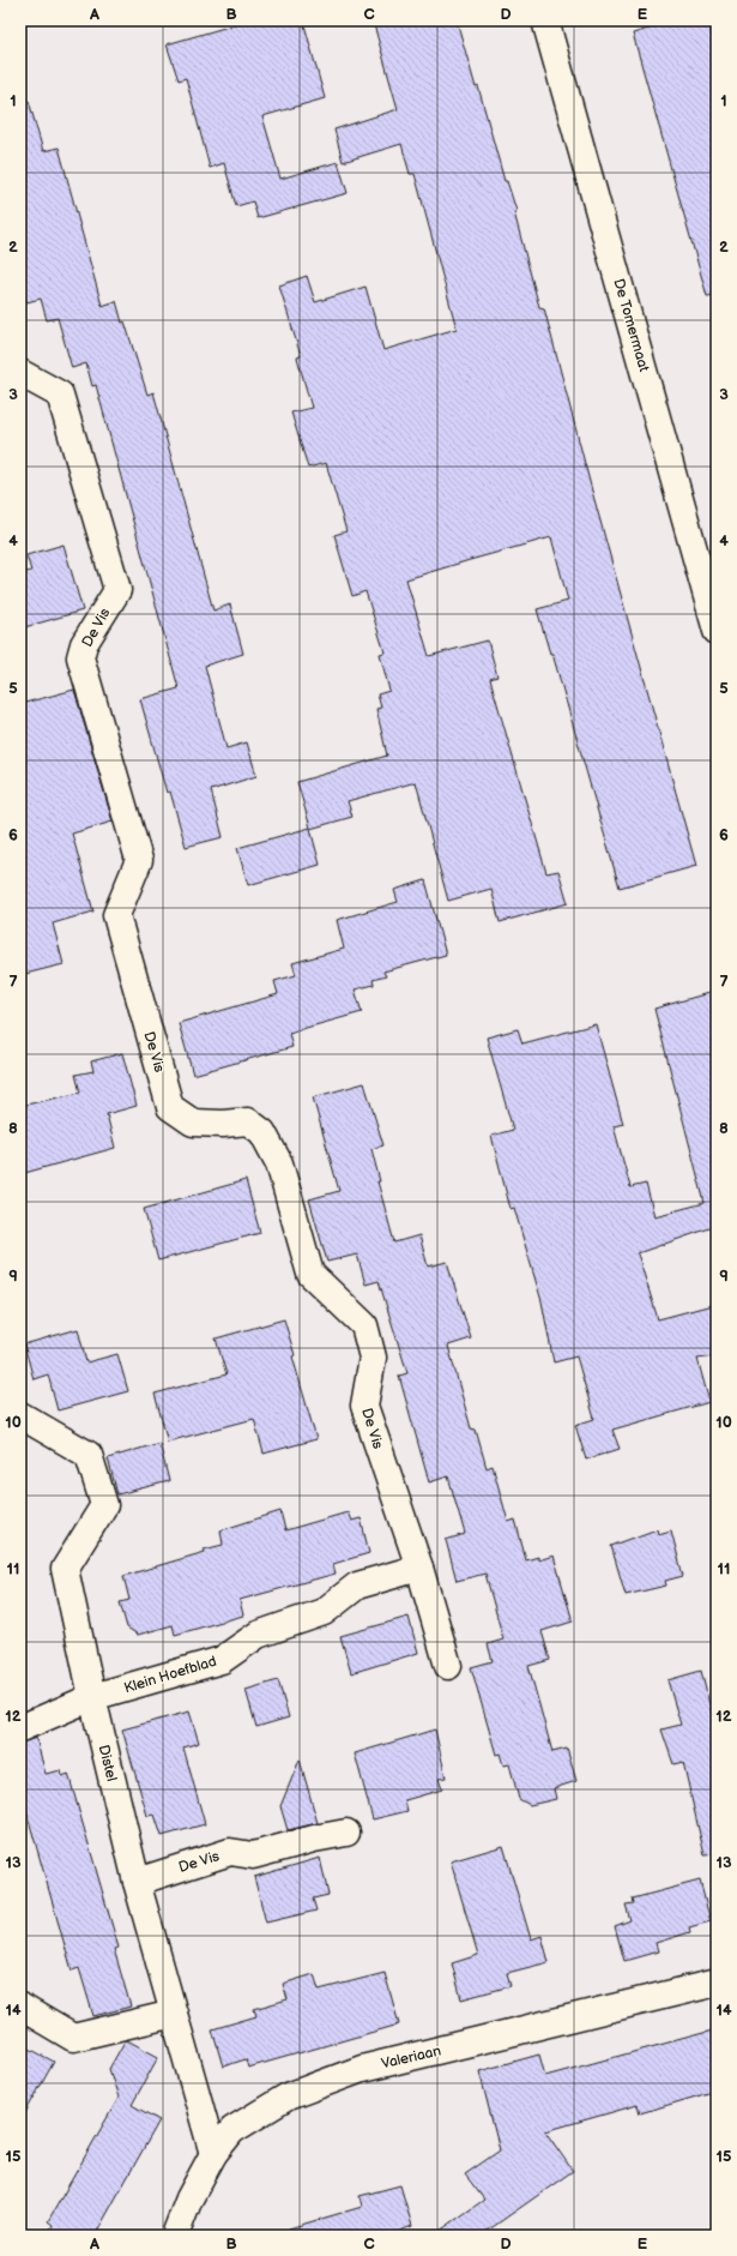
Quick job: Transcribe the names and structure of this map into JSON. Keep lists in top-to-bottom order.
{
  "streets": {
    "street": [
      "De Tomermaat",
      "De Vis",
      "Klein Hoefblad",
      "Distel",
      "Valeriaan"
    ]
  },
  "crossings": [
    ["De Vis", "Klein Hoefblad"],
    ["De Vis", "Distel"],
    ["Klein Hoefblad", "Distel"],
    ["Distel", "Valeriaan"]
  ],
  "grid": {
    "columns": [
      "A",
      "B",
      "C",
      "D",
      "E"
    ],
    "rows": [
      "1",
      "2",
      "3",
      "4",
      "5",
      "6",
      "7",
      "8",
      "9",
      "10",
      "11",
      "12",
      "13",
      "14",
      "15"
    ]
  }
}
